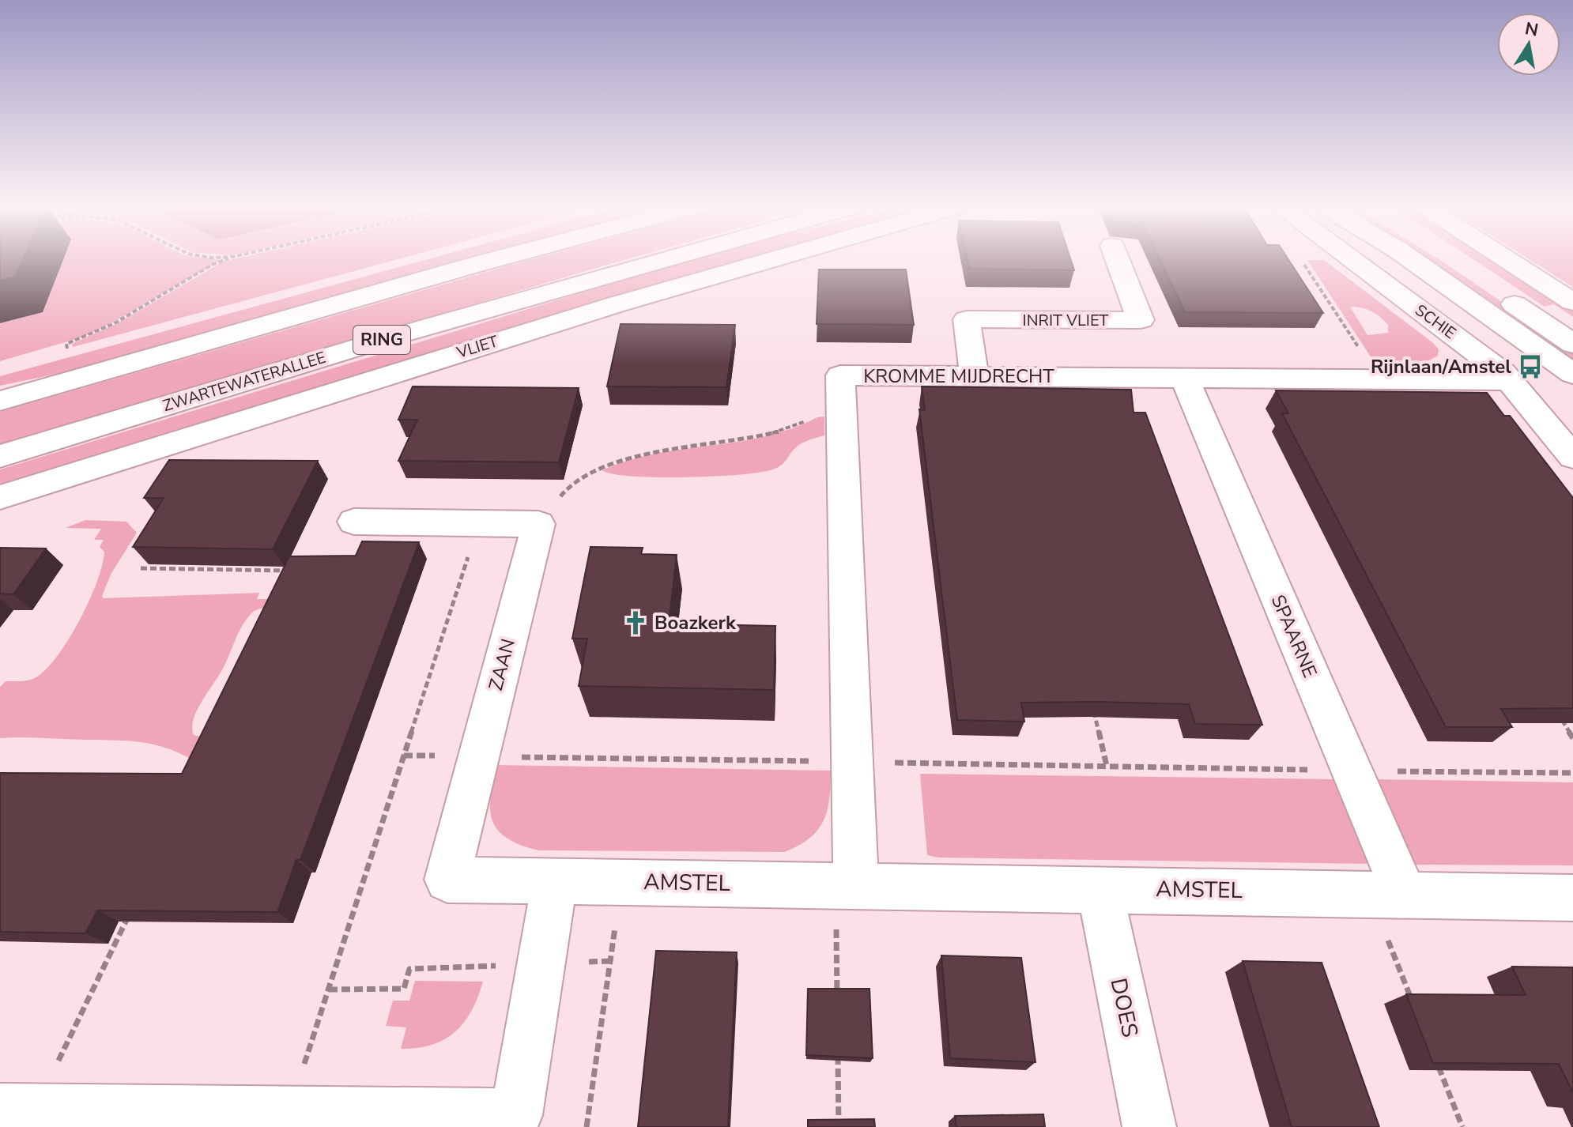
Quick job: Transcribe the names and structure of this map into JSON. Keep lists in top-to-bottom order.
{
  "streets": {
    "street": [
      "INRIT VLIET",
      "SCHIE",
      "RING",
      "VLIET",
      "KROMME MIJDRECHT",
      "ZWARTEWATERALLEE",
      "SPAARNE",
      "ZAAN",
      "AMSTEL",
      "DOES"
    ]
  },
  "crossings": [
    ["INRIT VLIET", "KROMME MIJDRECHT"],
    ["SCHIE", "KROMME MIJDRECHT"],
    ["KROMME MIJDRECHT", "SPAARNE"],
    ["KROMME MIJDRECHT", "AMSTEL"],
    ["SPAARNE", "AMSTEL"],
    ["ZAAN", "AMSTEL"],
    ["AMSTEL", "DOES"]
  ],
  "places": {
    "bus stop": ["Rijnlaan/Amstel"],
    "church": ["Boazkerk"]
  },
  "north": "top"
}
